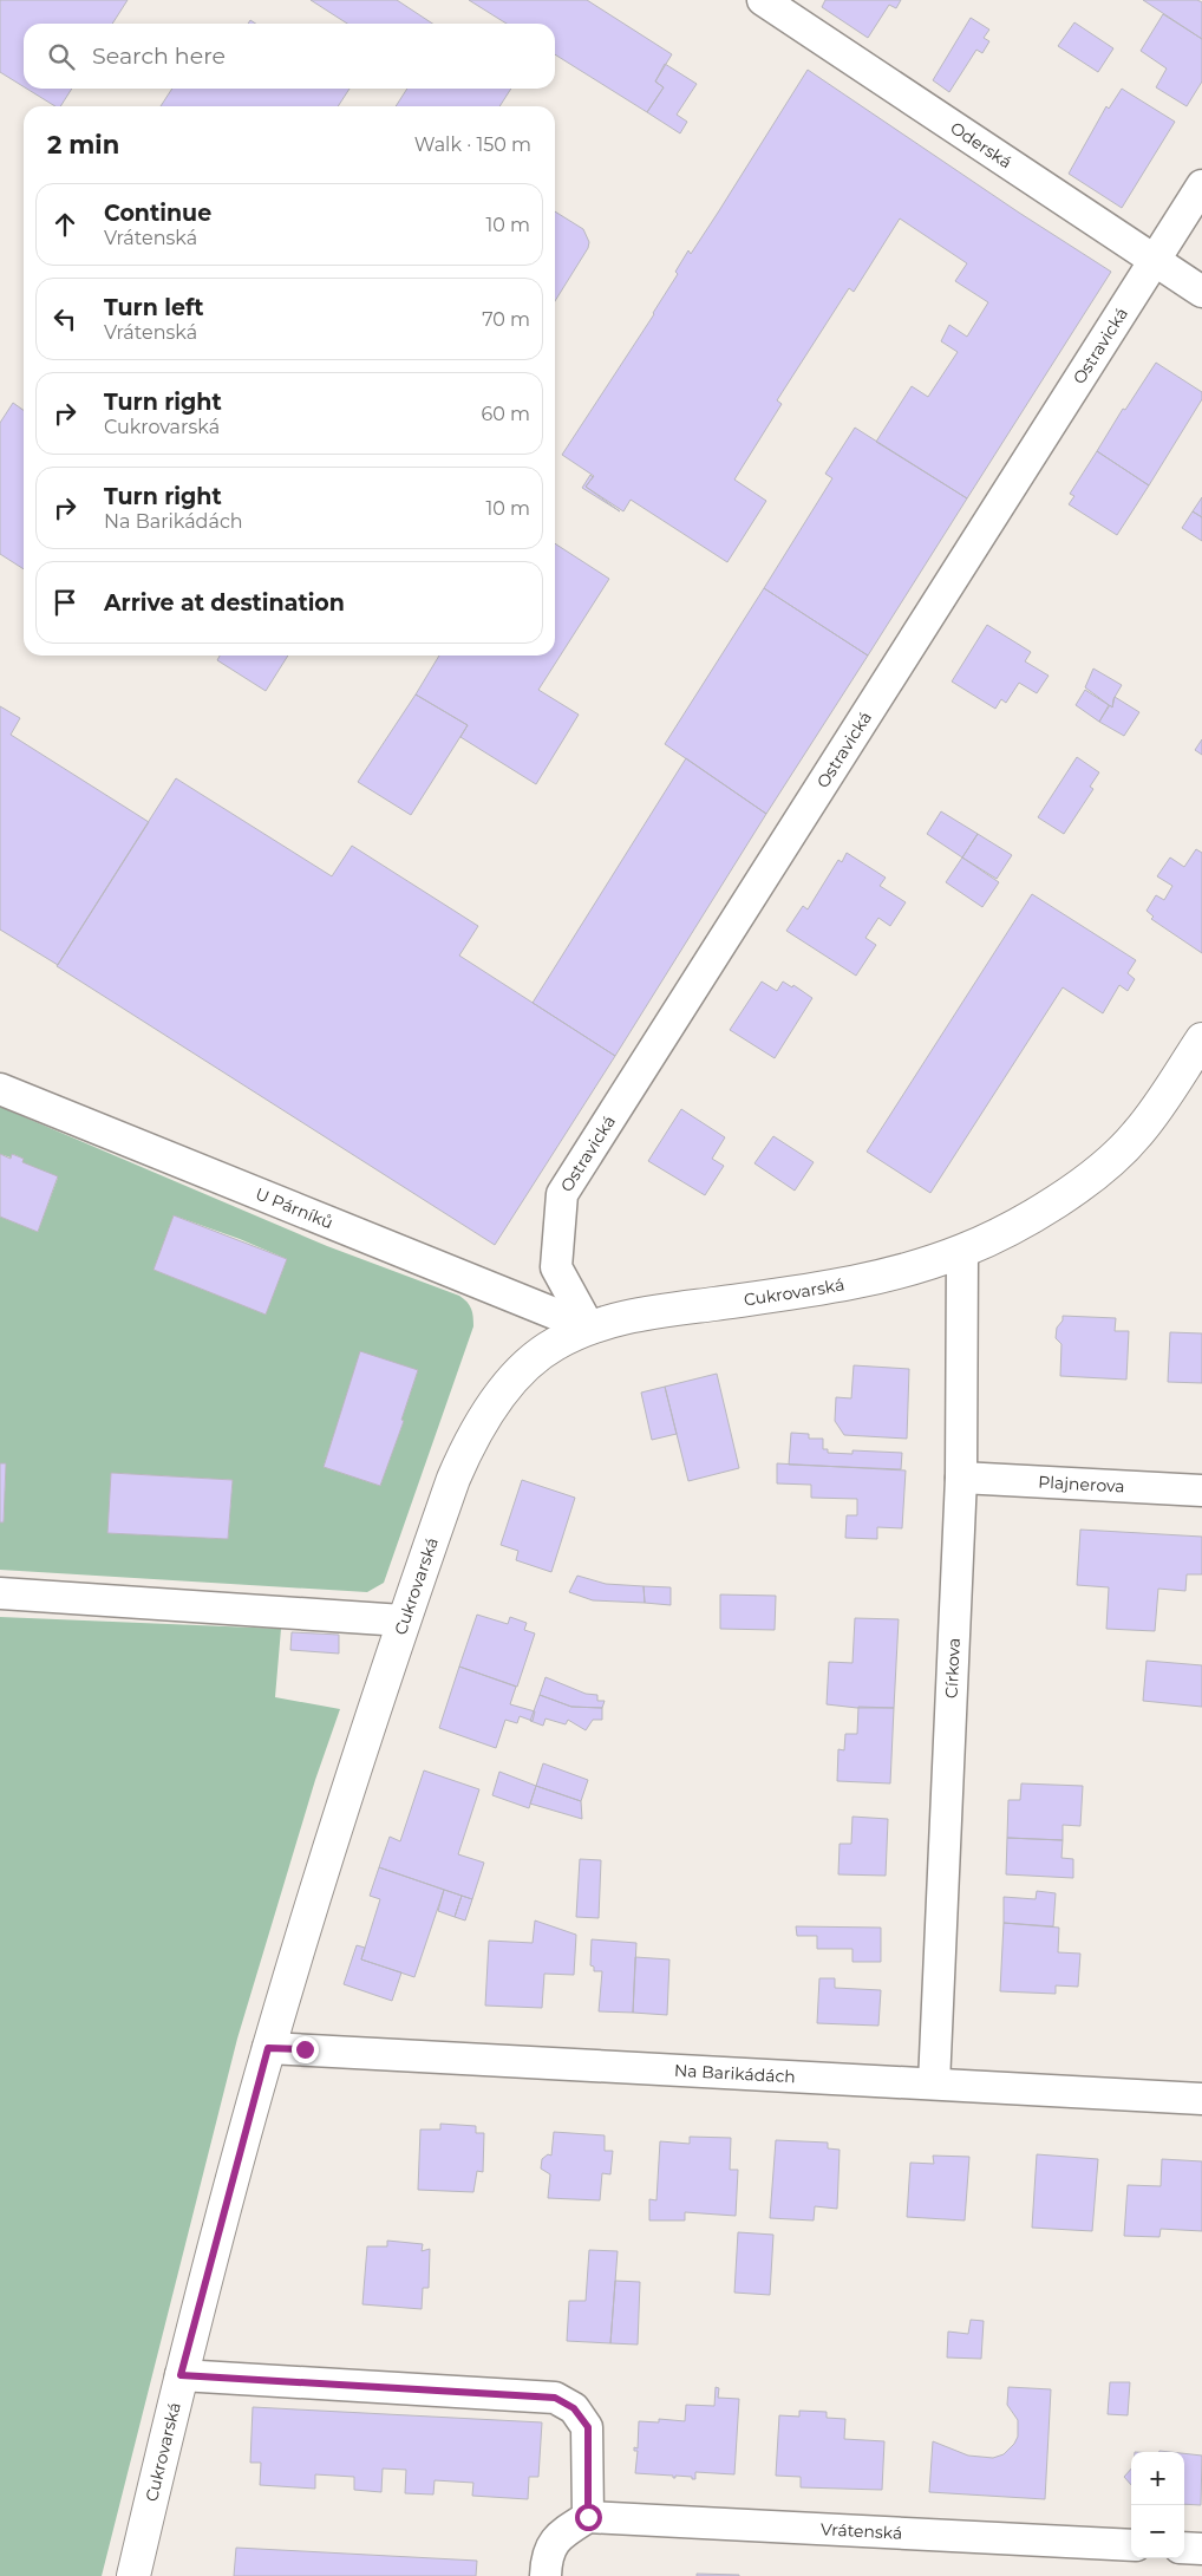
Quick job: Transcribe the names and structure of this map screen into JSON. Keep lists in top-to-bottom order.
{
  "streets": {
    "street": [
      "Oderská",
      "Ostravická",
      "U Párníků",
      "Cukrovarská",
      "Plajnerova",
      "Církova",
      "Na Barikádách",
      "Vrátenská"
    ]
  },
  "crossings": [
    ["Oderská", "Ostravická"],
    ["Ostravická", "U Párníků"],
    ["Ostravická", "Cukrovarská"],
    ["U Párníků", "Cukrovarská"],
    ["Cukrovarská", "Církova"],
    ["Cukrovarská", "Na Barikádách"],
    ["Plajnerova", "Církova"],
    ["Církova", "Na Barikádách"]
  ],
  "page": {
    "search": "Search here",
    "heading": ["2 min", "Walk · 150 m"],
    "list": [
      ["Continue", "Vrátenská", "10 m"],
      ["Turn left", "Vrátenská", "70 m"],
      ["Turn right", "Cukrovarská", "60 m"],
      ["Turn right", "Na Barikádách", "10 m"],
      "Arrive at destination"
    ],
    "map_buttons": ["+", "−"]
  }
}
